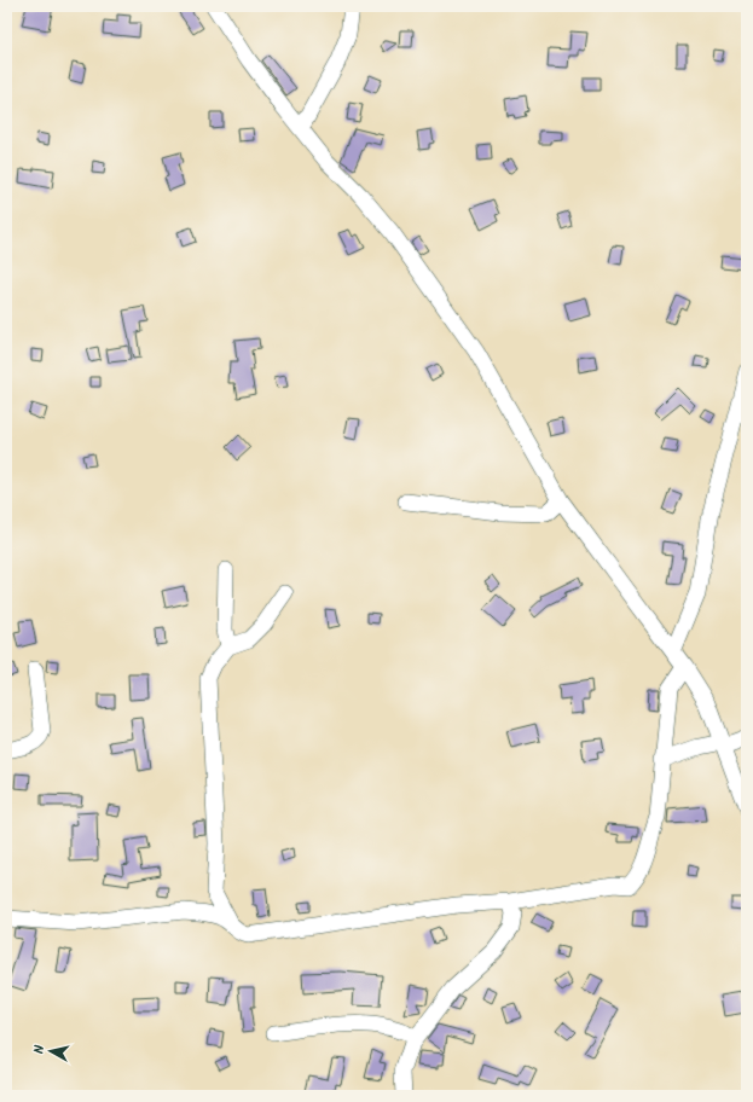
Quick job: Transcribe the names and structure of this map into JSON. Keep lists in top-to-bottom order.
{
  "north": "left"
}
